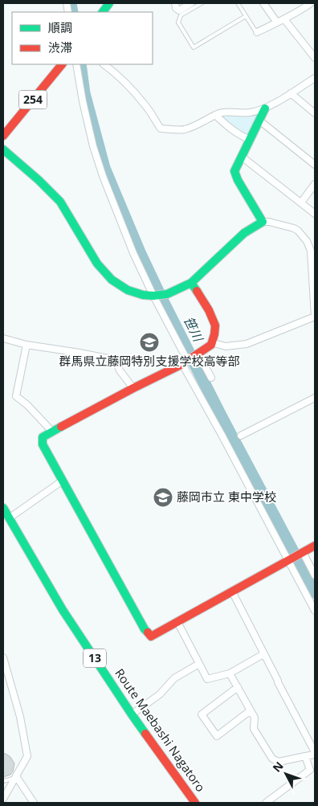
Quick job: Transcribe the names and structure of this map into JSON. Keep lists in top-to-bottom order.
{
  "streets": {
    "main road": ["254", "13", "Route Maebashi Nagatoro"]
  },
  "water": ["笹川"],
  "places": {
    "school or university": ["群馬県立藤岡特別支援学校高等部", "藤岡市立 東中学校"]
  },
  "legend": ["順調", "渋滞"],
  "north": "top left"
}
